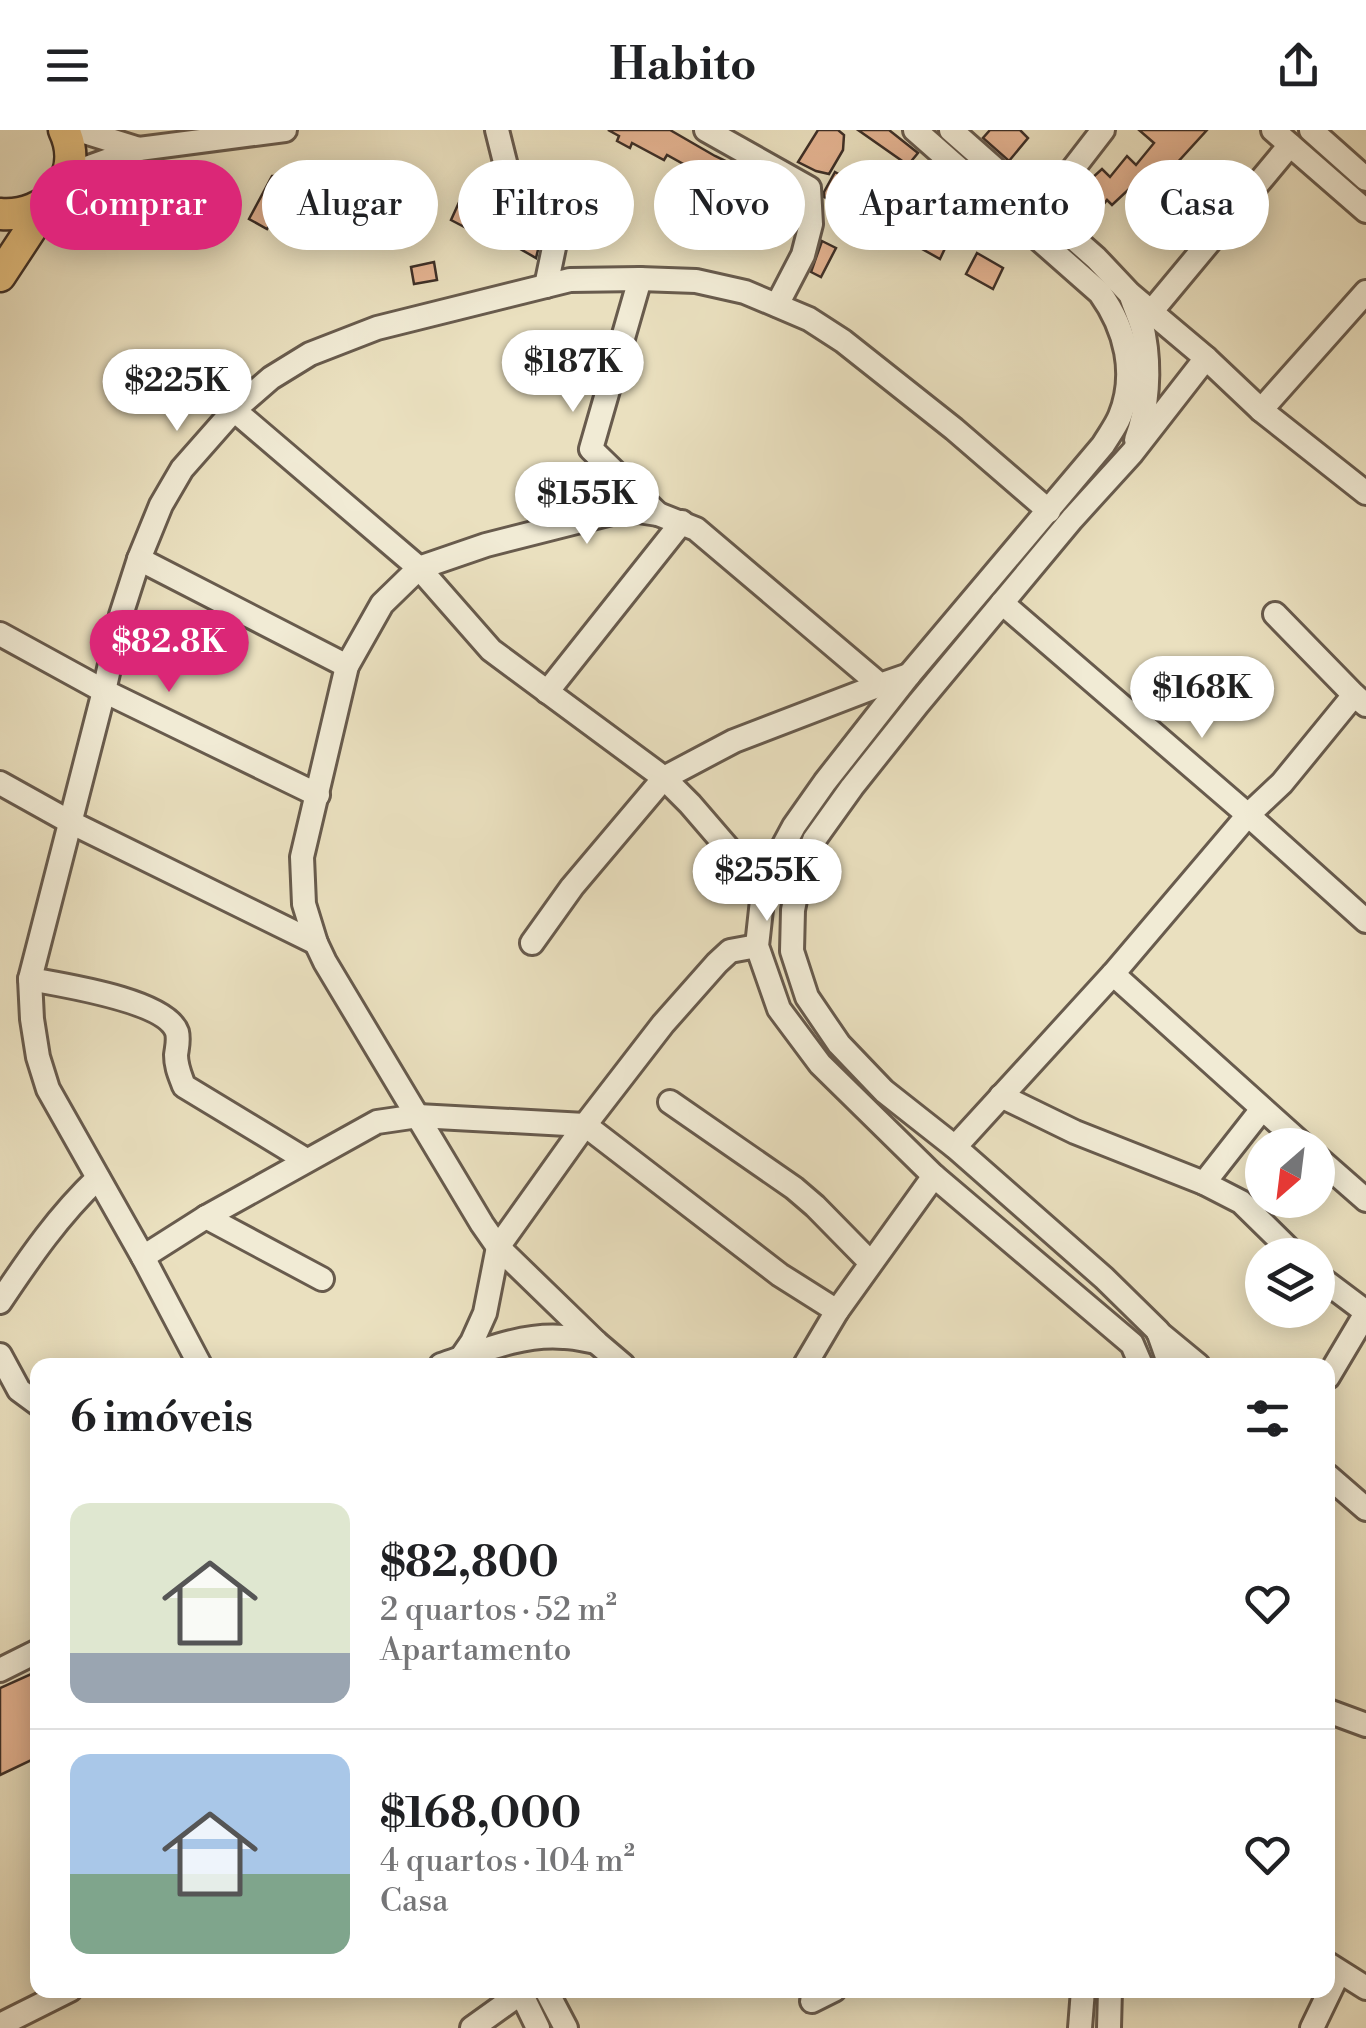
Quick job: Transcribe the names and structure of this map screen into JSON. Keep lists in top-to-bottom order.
{
  "north": "bottom left",
  "page": {
    "header": "Habito",
    "chip": [
      "Comprar",
      "Alugar",
      "Filtros",
      "Novo",
      "Apartamento",
      "Casa"
    ],
    "price": [
      "$187K",
      "$225K",
      "$155K",
      "$82.8K",
      "$168K",
      "$255K"
    ],
    "heading": "6 imóveis",
    "list": [
      {
        "name": "$82,800",
        "note": "2 quartos · 52 m² · Apartamento"
      },
      {
        "name": "$168,000",
        "note": "4 quartos · 104 m² · Casa"
      }
    ]
  }
}
